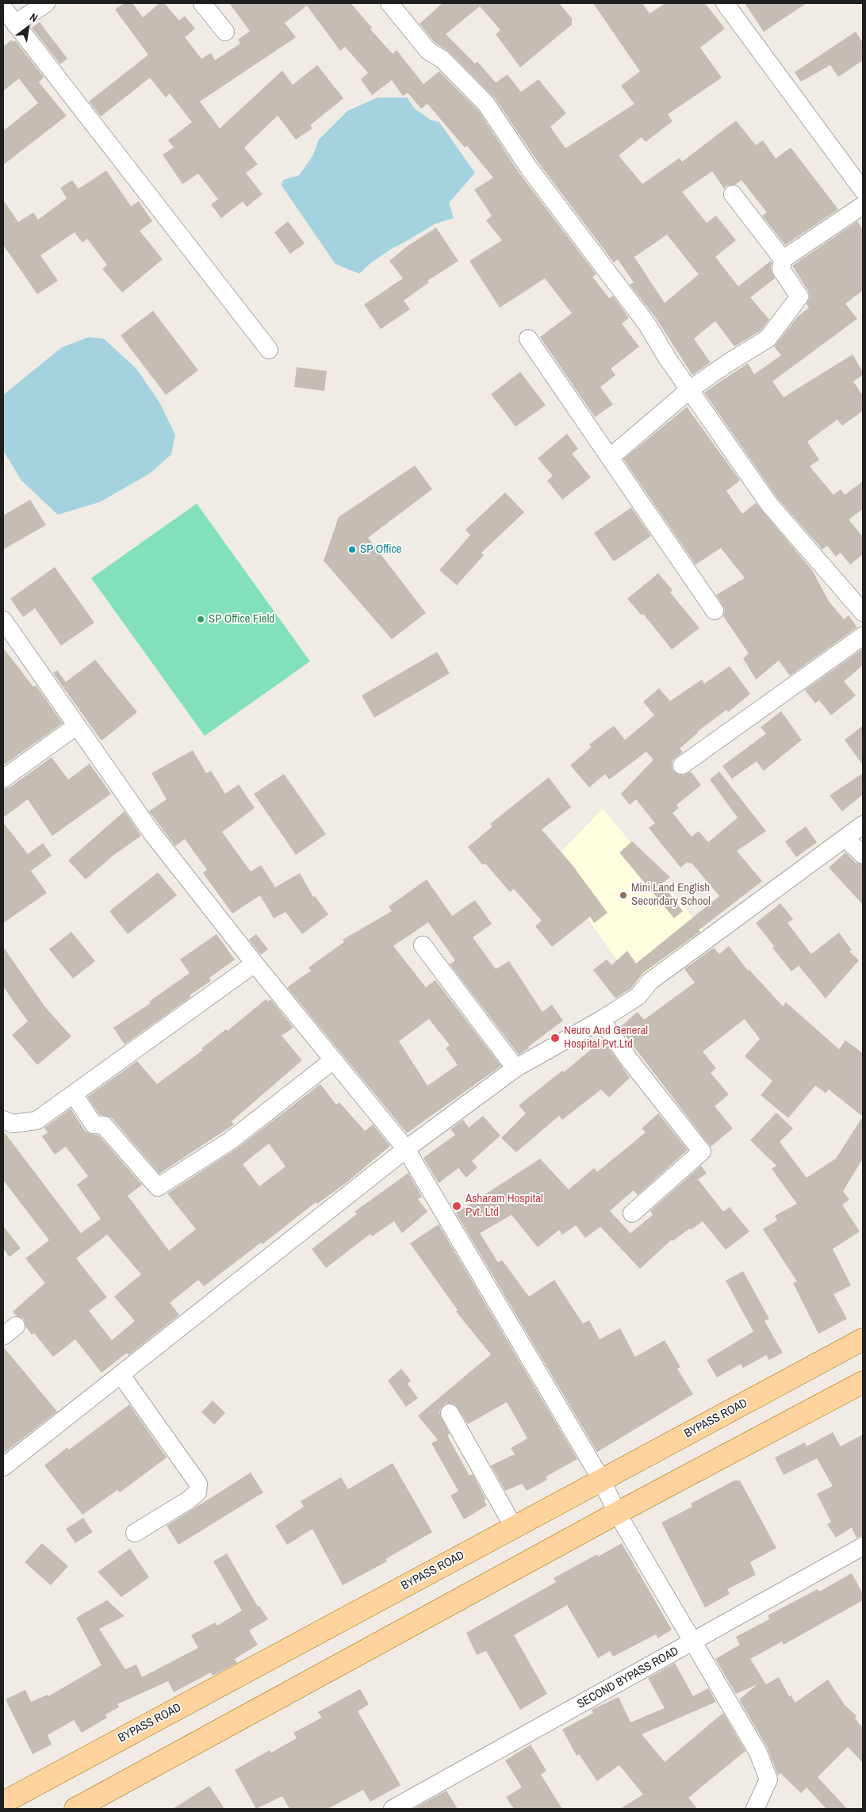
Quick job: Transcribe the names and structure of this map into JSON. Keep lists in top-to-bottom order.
{
  "streets": {
    "main road": ["BYPASS ROAD"],
    "street": ["SECOND BYPASS ROAD"]
  },
  "places": [
    "SP Office",
    "SP Office Field",
    "Mini Land English Secondary School",
    "Neuro And General Hospital Pvt.Ltd",
    "Asharam Hospital Pvt. Ltd"
  ],
  "north": "top right"
}
